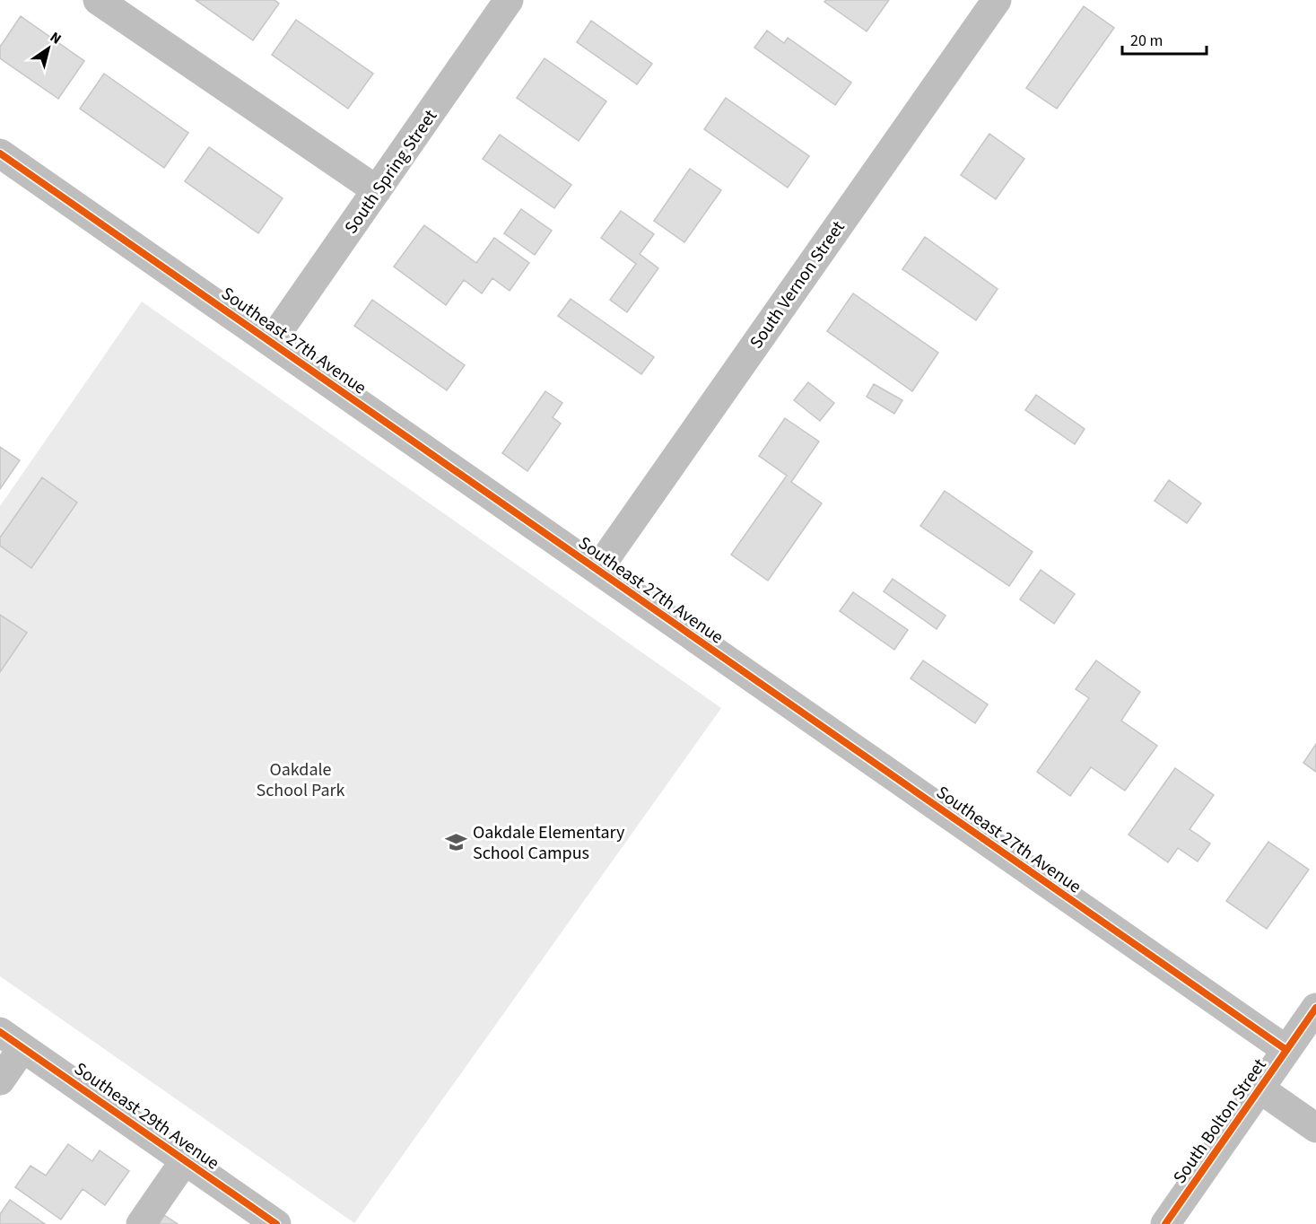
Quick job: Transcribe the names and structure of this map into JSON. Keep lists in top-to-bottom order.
{
  "streets": {
    "street": [
      "South Spring Street",
      "South Vernon Street",
      "Southeast 27th Avenue",
      "Southeast 29th Avenue",
      "South Bolton Street"
    ]
  },
  "crossings": [
    ["South Spring Street", "Southeast 27th Avenue"],
    ["South Vernon Street", "Southeast 27th Avenue"],
    ["Southeast 27th Avenue", "South Bolton Street"]
  ],
  "parks": ["Oakdale School Park"],
  "places": {
    "school or university": ["Oakdale Elementary School Campus"]
  },
  "scale_bar": "20 m",
  "north": "top right"
}
